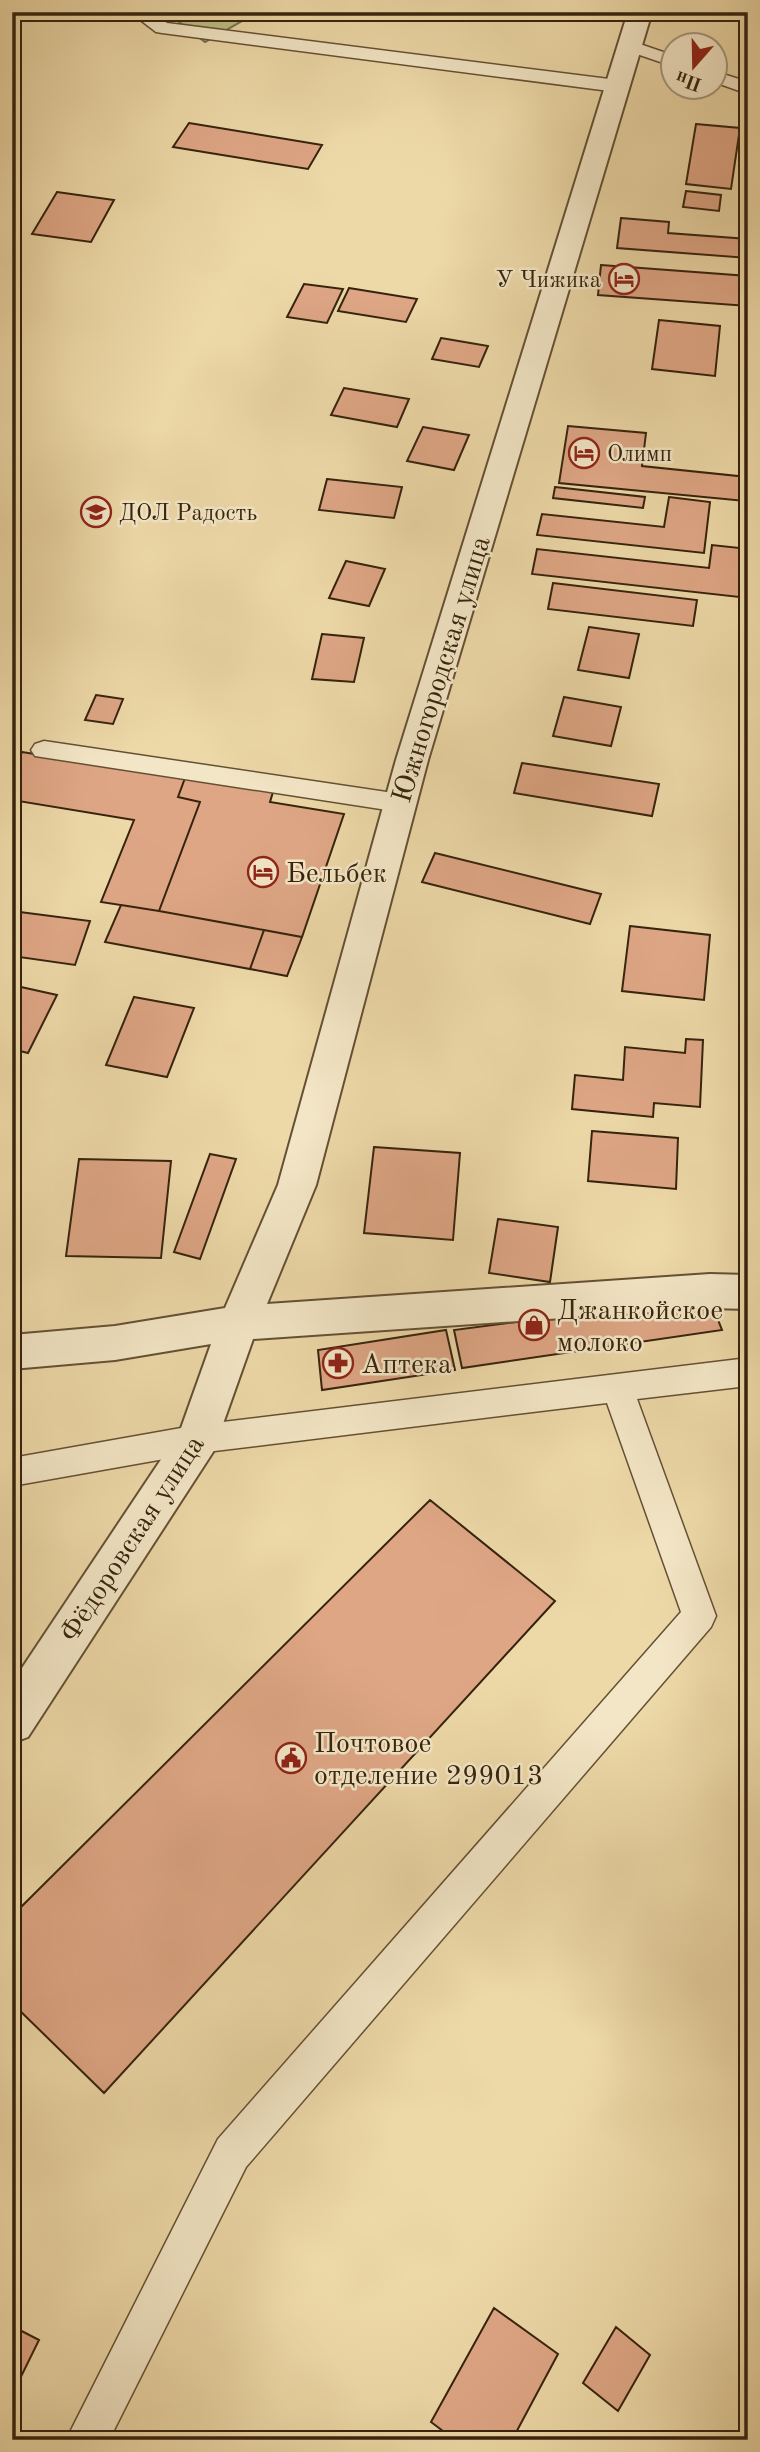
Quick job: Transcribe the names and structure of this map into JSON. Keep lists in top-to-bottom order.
{
  "streets": {
    "street": ["Южногородская улица", "Фёдоровская улица"]
  },
  "crossings": [
    ["Южногородская улица", "Фёдоровская улица"]
  ],
  "places": {
    "hotel": ["У Чижика", "Олимп", "Бельбек"],
    "school or university": ["ДОЛ Радость"],
    "shop": ["Джанкойское молоко"],
    "pharmacy": ["Аптека"],
    "public building": ["Почтовое отделение 299013"]
  },
  "north": "bottom"
}
